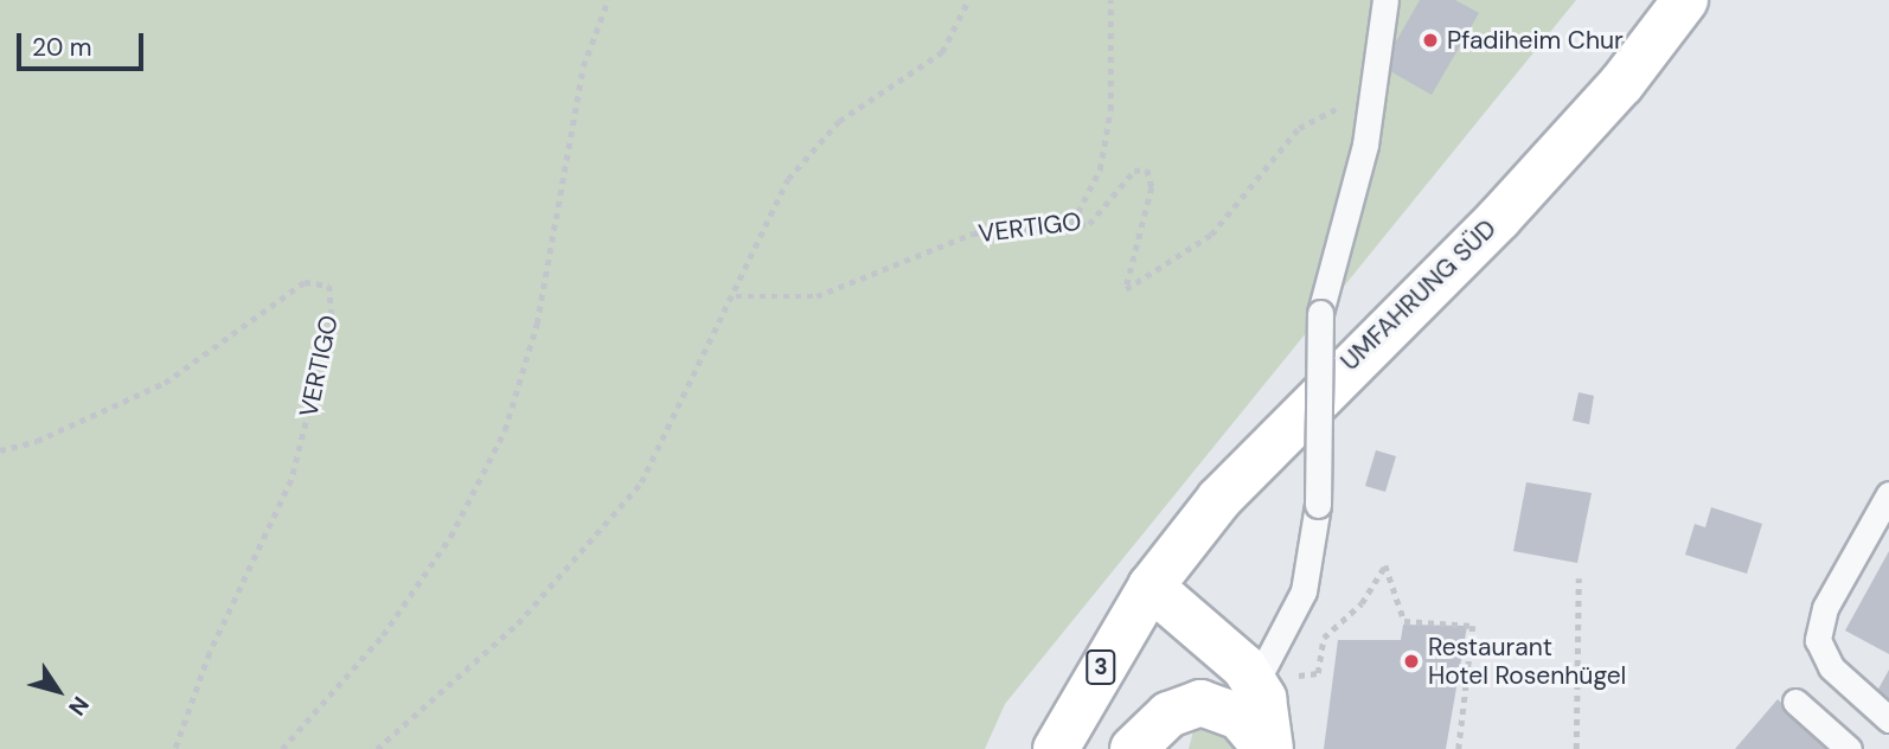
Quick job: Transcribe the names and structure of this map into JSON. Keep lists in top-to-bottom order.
{
  "streets": {
    "main road": ["UMFAHRUNG SÜD", "3"],
    "path": ["VERTIGO"]
  },
  "crossings": [
    ["UMFAHRUNG SÜD", "3"]
  ],
  "places": ["Pfadiheim Chur", "Restaurant Hotel Rosenhügel"],
  "scale_bar": "20 m",
  "north": "bottom right"
}
